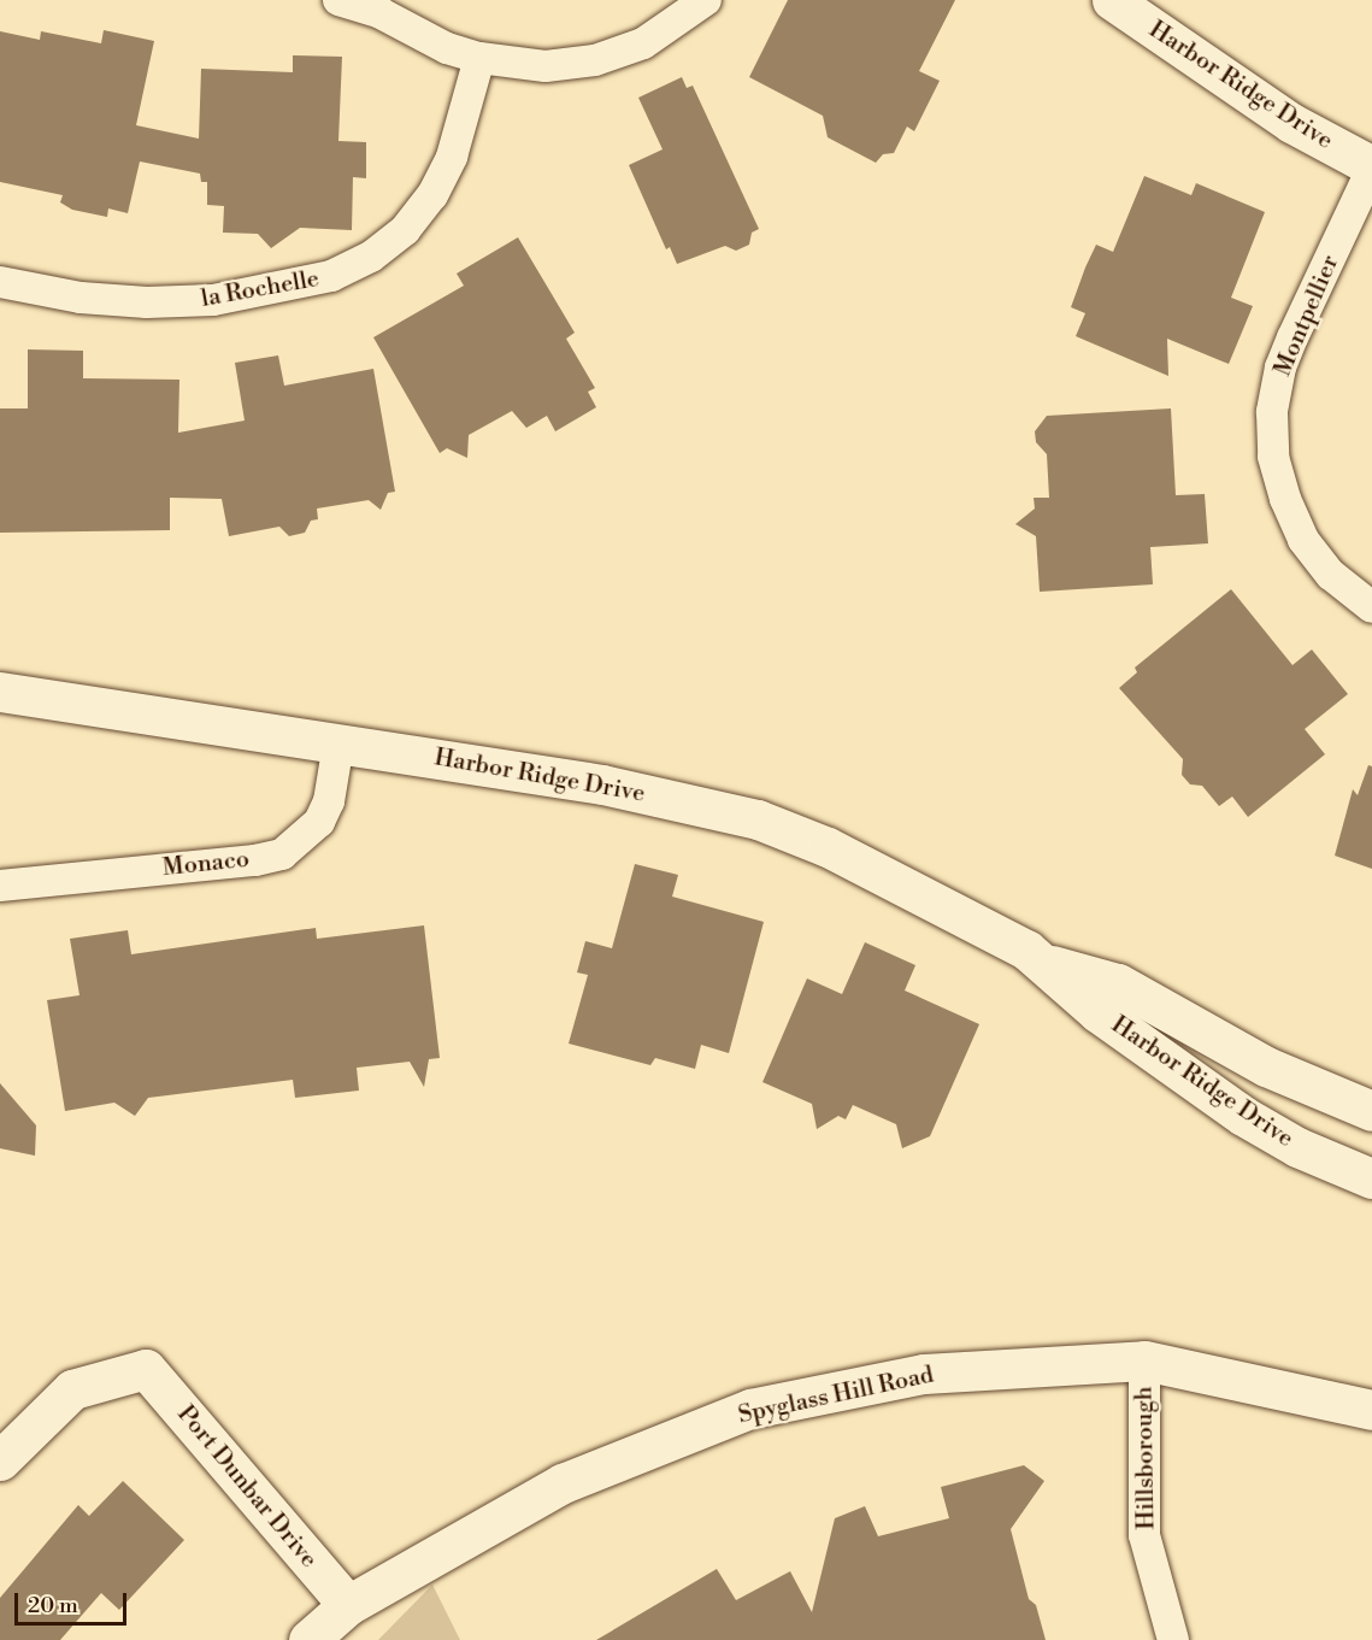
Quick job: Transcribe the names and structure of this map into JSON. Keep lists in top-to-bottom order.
{
  "streets": {
    "street": [
      "Harbor Ridge Drive",
      "la Rochelle",
      "Montpellier",
      "Monaco",
      "Spyglass Hill Road",
      "Hillsborough",
      "Port Dunbar Drive"
    ]
  },
  "crossings": [
    ["Harbor Ridge Drive", "Montpellier"],
    ["Harbor Ridge Drive", "Monaco"],
    ["Spyglass Hill Road", "Hillsborough"],
    ["Spyglass Hill Road", "Port Dunbar Drive"]
  ],
  "scale_bar": "20 m"
}
